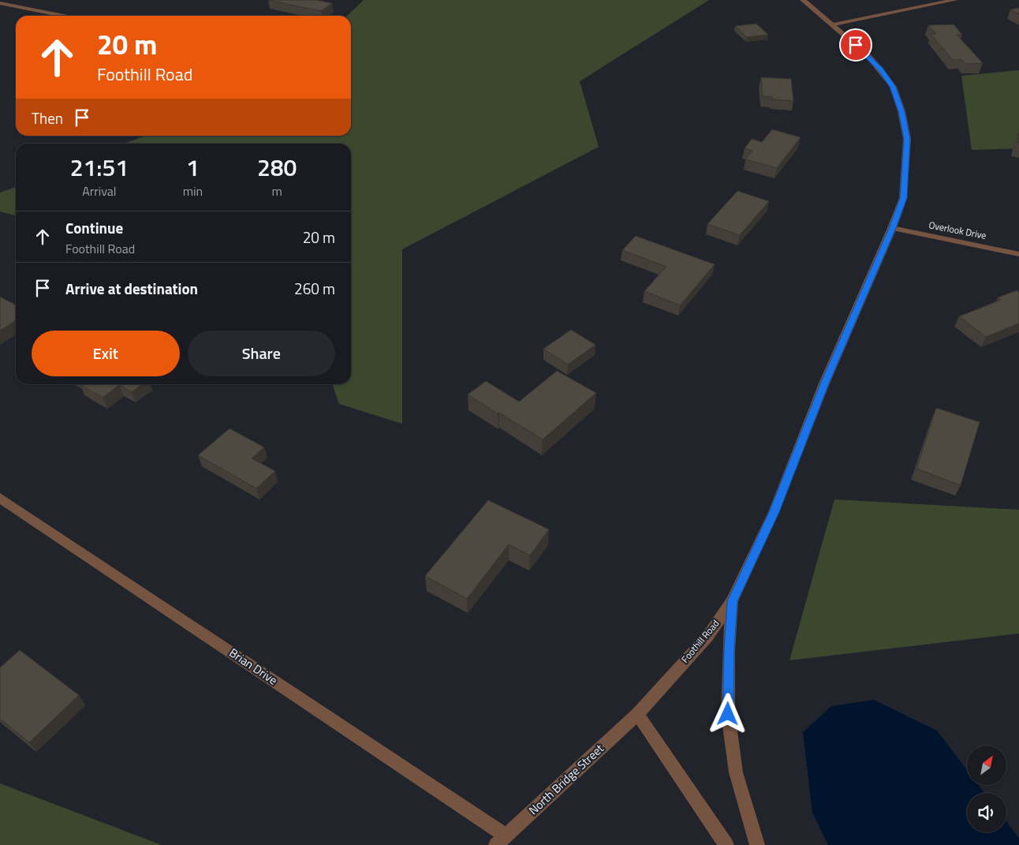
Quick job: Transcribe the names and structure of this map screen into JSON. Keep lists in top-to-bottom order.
{
  "streets": {
    "street": [
      "Overlook Drive",
      "Foothill Road",
      "Brian Drive",
      "North Bridge Street"
    ]
  },
  "crossings": [
    ["Overlook Drive", "Foothill Road"],
    ["Foothill Road", "North Bridge Street"],
    ["Brian Drive", "North Bridge Street"]
  ],
  "north": "top right",
  "page": {
    "turn": ["20 m", "Foothill Road"],
    "then": "Then",
    "eta": [
      "21:51",
      "Arrival",
      "1",
      "min",
      "280",
      "m"
    ],
    "list": [
      {
        "name": "Continue",
        "note": "Foothill Road",
        "value": "20 m"
      },
      {
        "name": "Arrive at destination",
        "value": "260 m"
      }
    ],
    "buttons": ["Exit", "Share"]
  }
}
